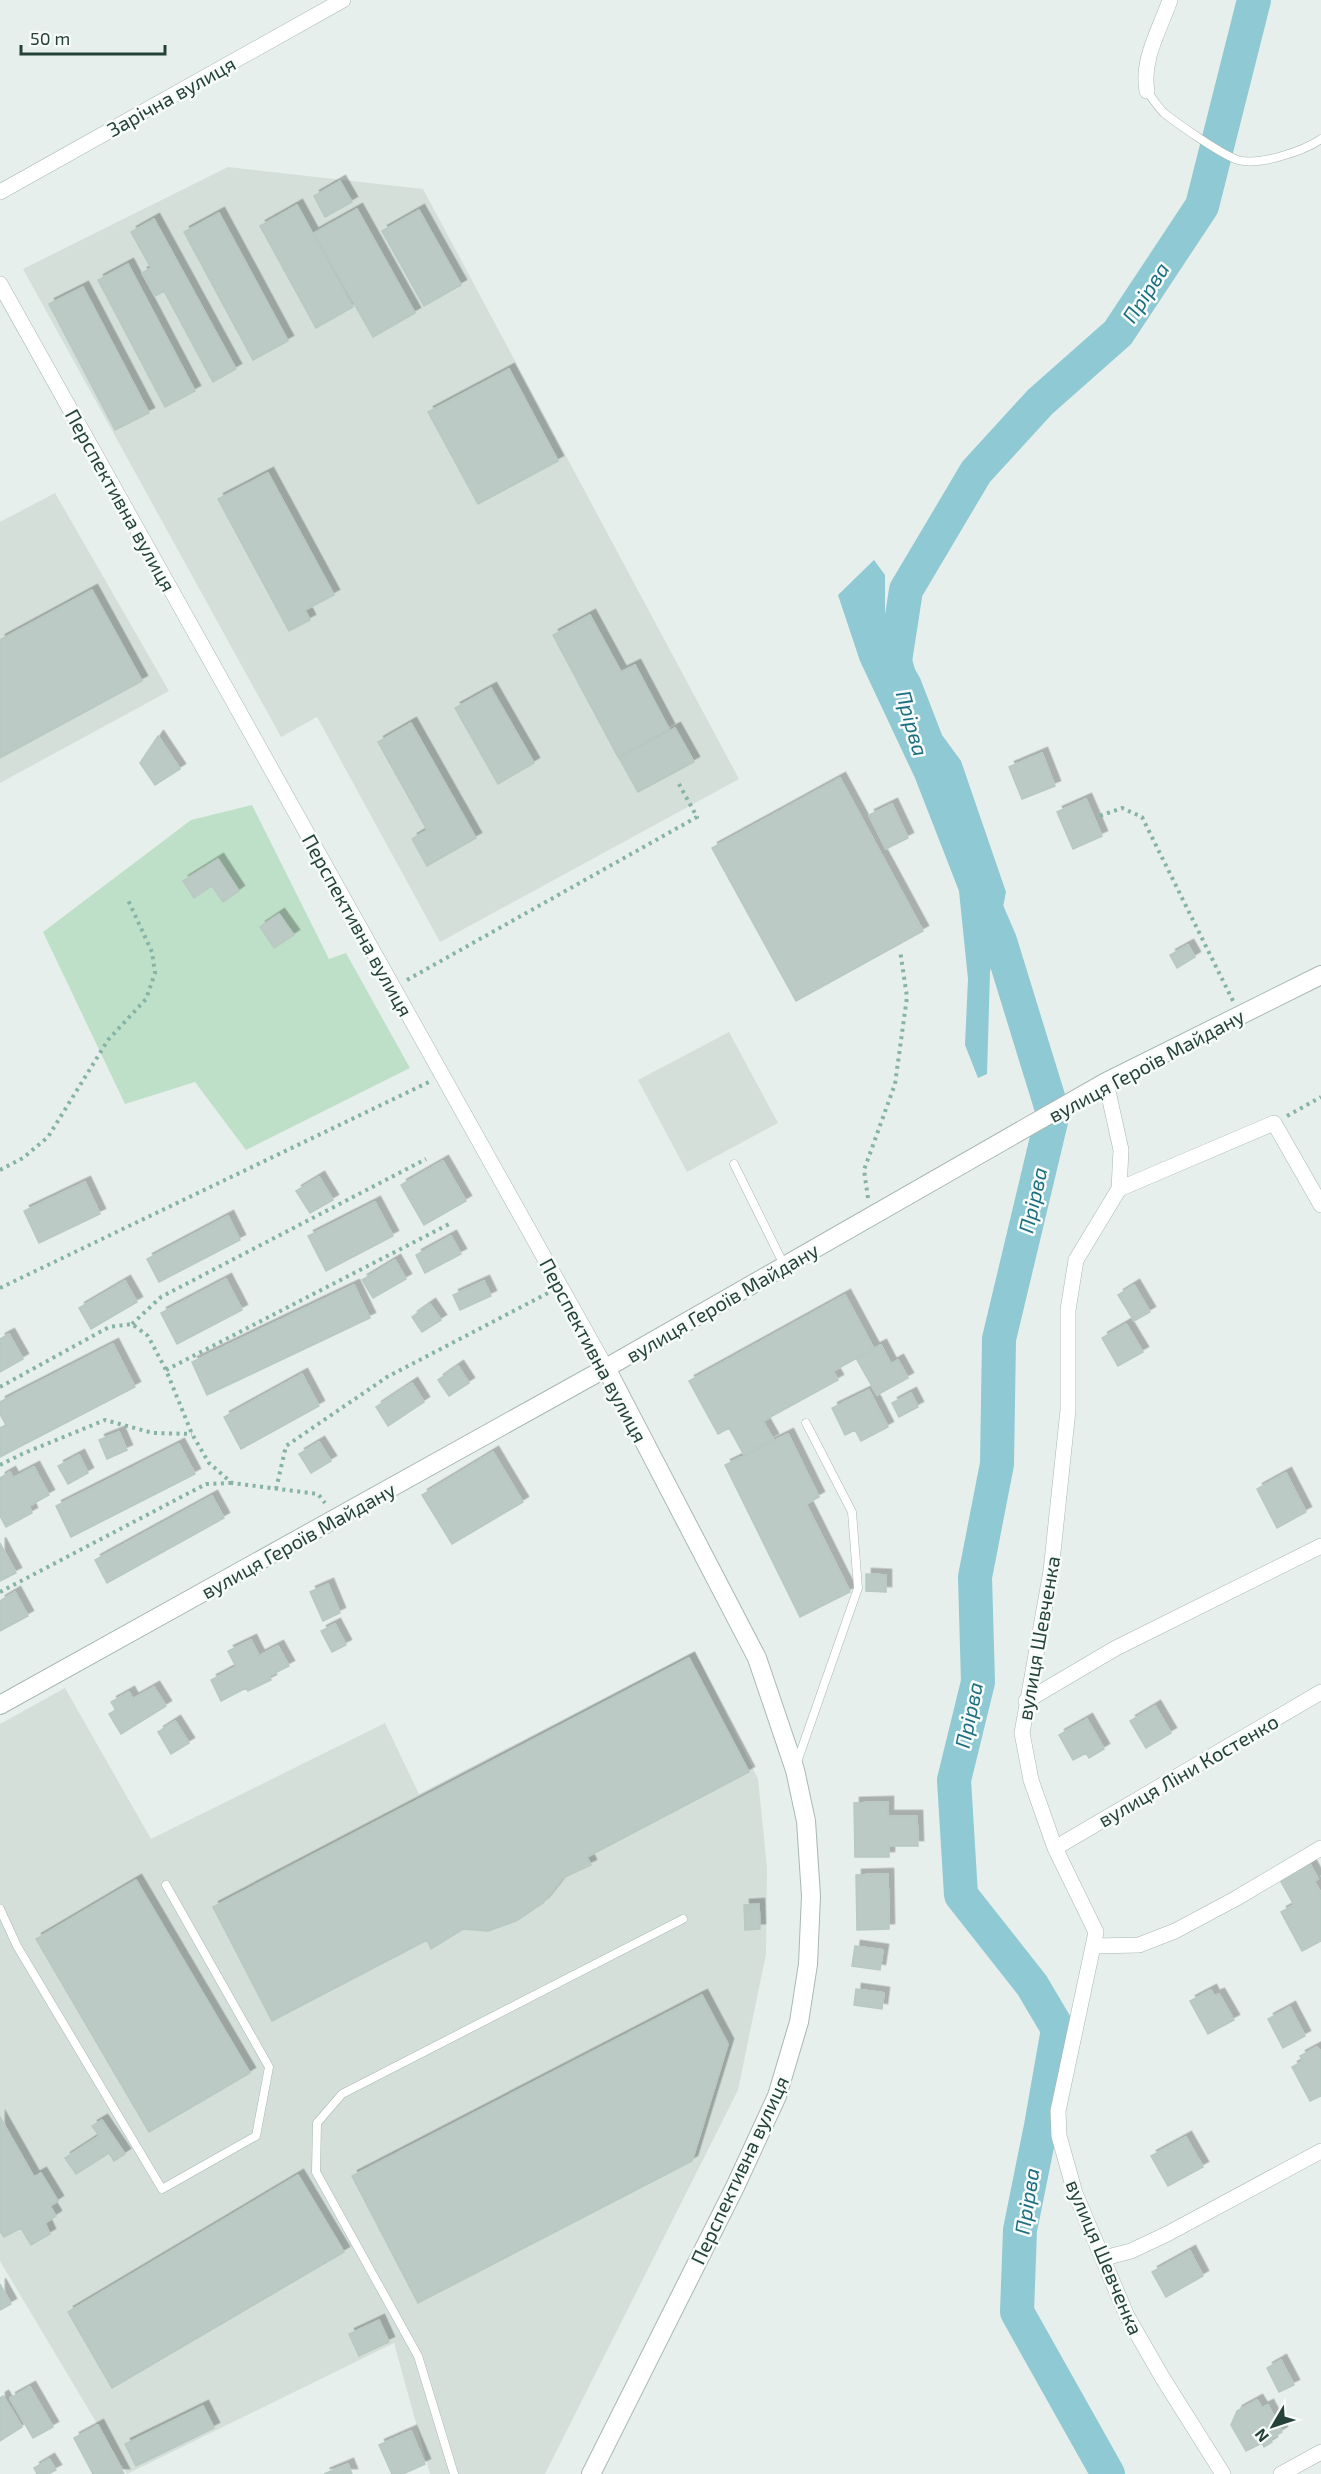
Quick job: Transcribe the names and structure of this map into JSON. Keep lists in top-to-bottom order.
{
  "streets": {
    "street": [
      "Зарічна вулиця",
      "Перспективна вулиця",
      "вулиця Героїв Майдану",
      "вулиця Шевченка",
      "вулиця Ліни Костенко"
    ]
  },
  "crossings": [
    ["Перспективна вулиця", "вулиця Героїв Майдану"],
    ["вулиця Героїв Майдану", "вулиця Шевченка"],
    ["вулиця Шевченка", "вулиця Ліни Костенко"]
  ],
  "water": ["Прірва"],
  "scale_bar": "50 m",
  "north": "bottom left"
}
